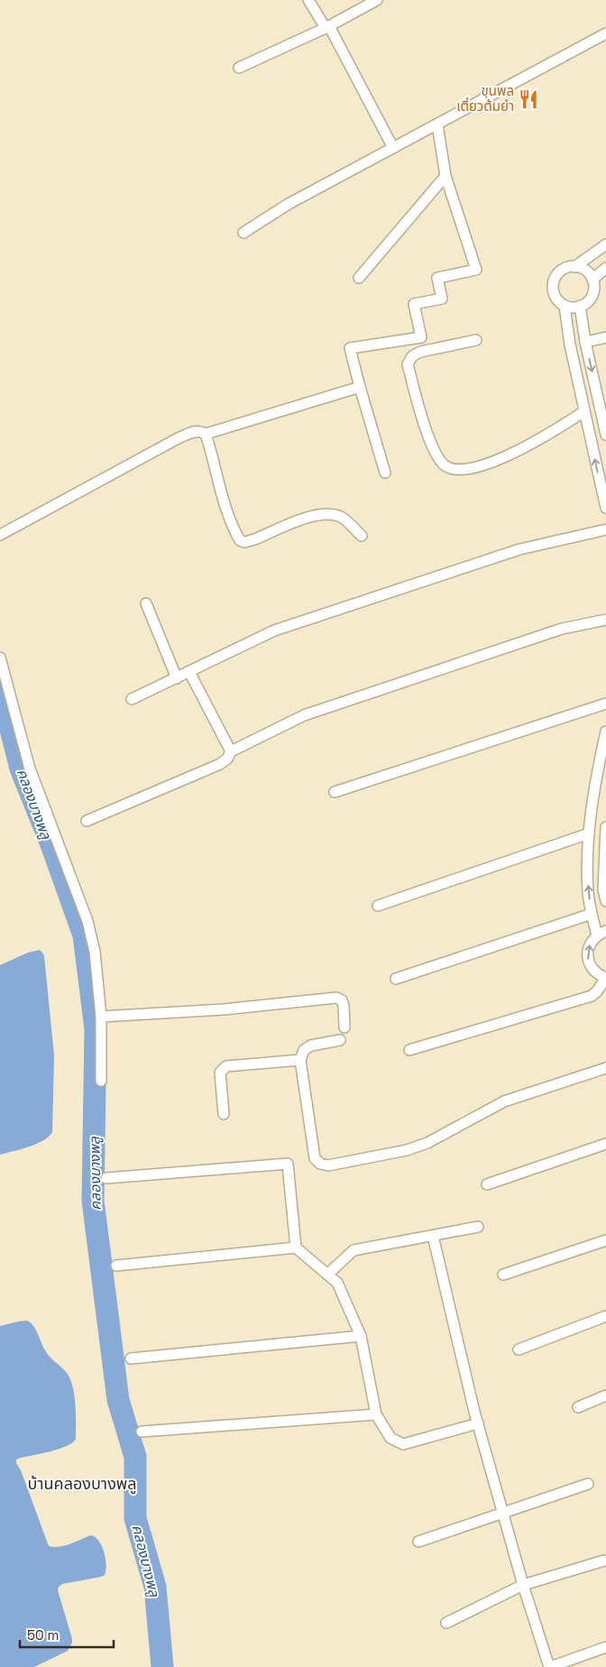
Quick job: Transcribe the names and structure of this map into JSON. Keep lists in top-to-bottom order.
{
  "districts": ["บ้านคลองบางพลู"],
  "water": ["คลองบางพลู"],
  "places": {
    "restaurant": ["ขุนพล เตี๋ยวต้มยำ"]
  },
  "scale_bar": "50 m"
}
